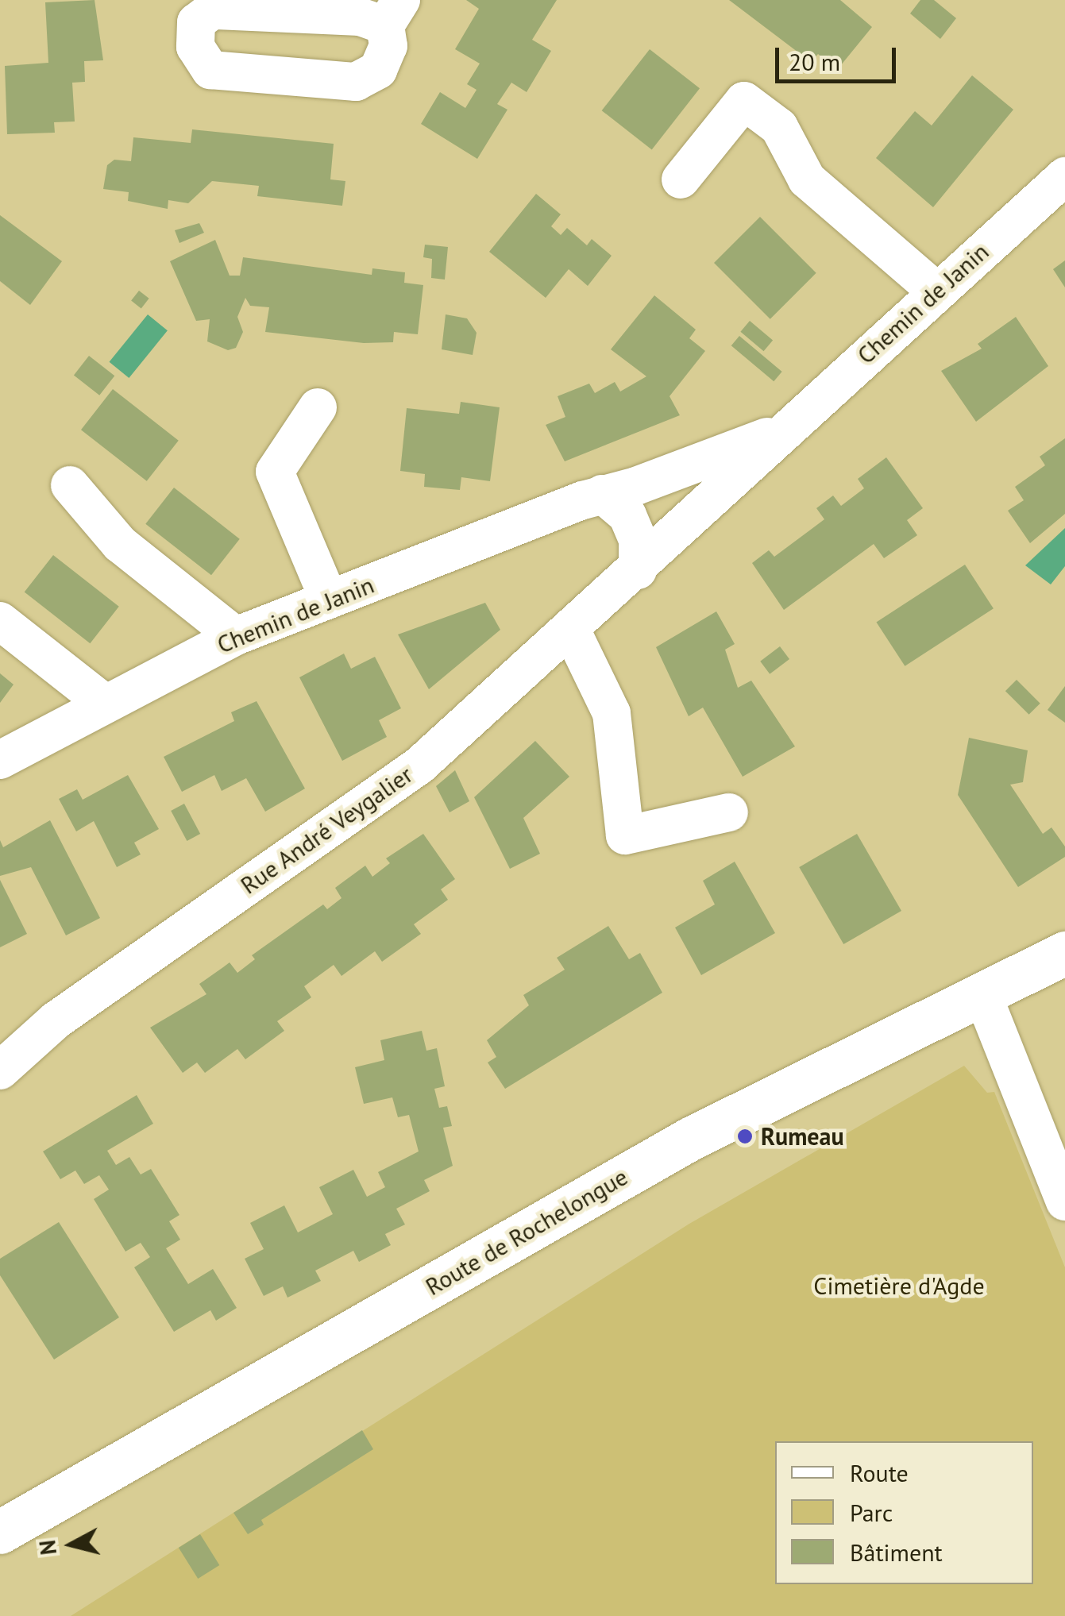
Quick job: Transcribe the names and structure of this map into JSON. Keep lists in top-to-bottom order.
{
  "streets": {
    "main road": ["Route de Rochelongue"],
    "street": ["Chemin de Janin", "Rue André Veygalier"]
  },
  "crossings": [
    ["Chemin de Janin", "Rue André Veygalier"]
  ],
  "parks": ["Cimetière d'Agde"],
  "places": ["Rumeau"],
  "legend": ["Route", "Parc", "Bâtiment"],
  "scale_bar": "20 m",
  "north": "left"
}
